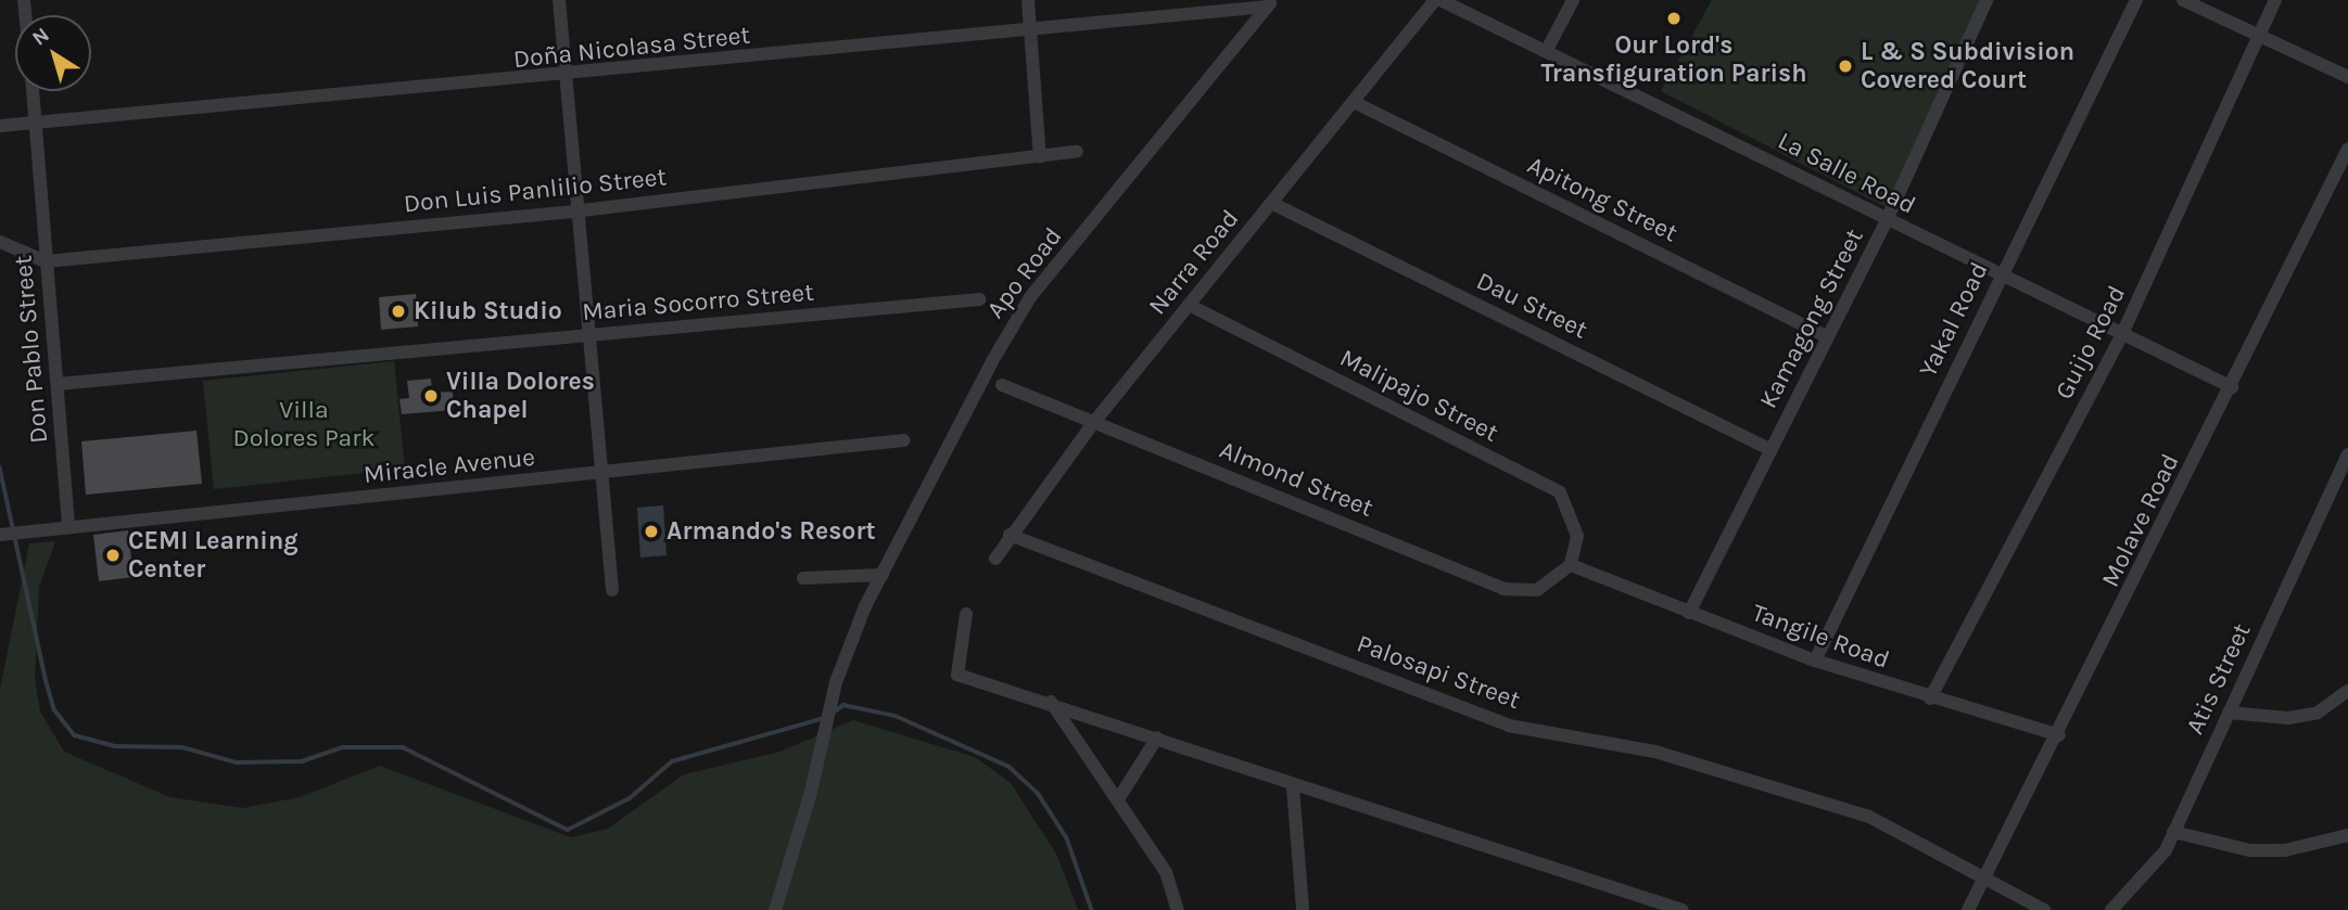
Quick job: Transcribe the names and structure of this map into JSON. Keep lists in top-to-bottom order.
{
  "streets": {
    "street": [
      "Doña Nicolasa Street",
      "La Salle Road",
      "Don Luis Panlilio Street",
      "Apitong Street",
      "Narra Road",
      "Apo Road",
      "Maria Socorro Street",
      "Dau Street",
      "Kamagong Street",
      "Yakal Road",
      "Guijo Road",
      "Don Pablo Street",
      "Malipajo Street",
      "Miracle Avenue",
      "Almond Street",
      "Molave Road",
      "Tangile Road",
      "Palosapi Street",
      "Atis Street"
    ]
  },
  "crossings": [
    ["Doña Nicolasa Street", "Apo Road"],
    ["Doña Nicolasa Street", "Don Pablo Street"],
    ["La Salle Road", "Narra Road"],
    ["La Salle Road", "Kamagong Street"],
    ["La Salle Road", "Yakal Road"],
    ["La Salle Road", "Guijo Road"],
    ["La Salle Road", "Molave Road"],
    ["Don Luis Panlilio Street", "Don Pablo Street"],
    ["Apitong Street", "Narra Road"],
    ["Apitong Street", "Kamagong Street"],
    ["Narra Road", "Dau Street"],
    ["Narra Road", "Malipajo Street"],
    ["Narra Road", "Almond Street"],
    ["Narra Road", "Palosapi Street"],
    ["Maria Socorro Street", "Don Pablo Street"],
    ["Dau Street", "Kamagong Street"],
    ["Kamagong Street", "Tangile Road"],
    ["Yakal Road", "Tangile Road"],
    ["Guijo Road", "Tangile Road"],
    ["Don Pablo Street", "Miracle Avenue"],
    ["Malipajo Street", "Almond Street"],
    ["Malipajo Street", "Tangile Road"],
    ["Almond Street", "Tangile Road"],
    ["Molave Road", "Tangile Road"],
    ["Molave Road", "Palosapi Street"]
  ],
  "parks": ["Villa Dolores Park"],
  "places": [
    "Our Lord's Transfiguration Parish",
    "L & S Subdivision Covered Court",
    "Kilub Studio",
    "Villa Dolores Chapel",
    "Armando's Resort",
    "CEMI Learning Center"
  ],
  "north": "top left"
}
